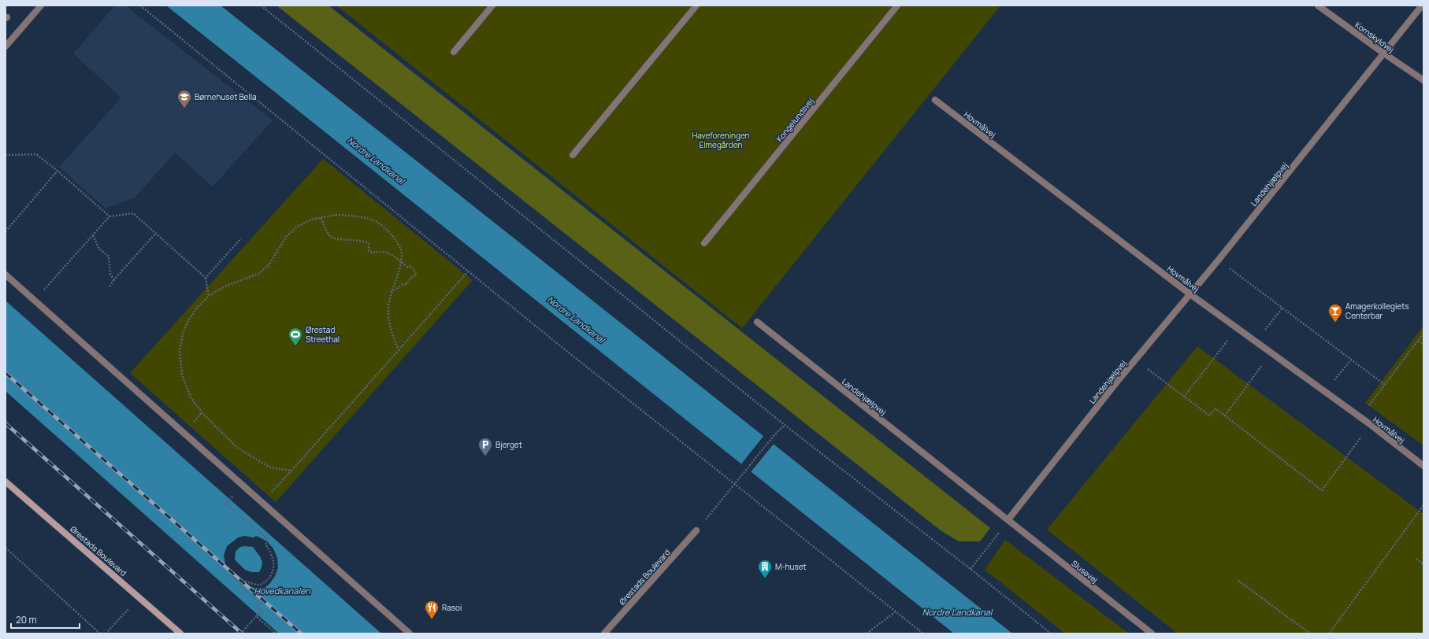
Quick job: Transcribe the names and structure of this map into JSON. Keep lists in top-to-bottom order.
{
  "streets": {
    "street": [
      "Kornskyldvej",
      "Kongelundsvej",
      "Hovmålvej",
      "Landehjælpvej",
      "Ørestads Boulevard",
      "Slusevej"
    ]
  },
  "crossings": [
    ["Kornskyldvej", "Landehjælpvej"],
    ["Hovmålvej", "Landehjælpvej"],
    ["Landehjælpvej", "Slusevej"]
  ],
  "water": ["Nordre Landkanal", "Hovedkanalen"],
  "parks": ["Haveforeningen Elmegården"],
  "places": {
    "school or university": ["Børnehuset Bella"],
    "bar": ["Amagerkollegiets Centerbar"],
    "sports": ["Ørestad Streethal"],
    "parking": ["Bjerget"],
    "building": ["M-huset"],
    "restaurant": ["Rasoi"]
  },
  "scale_bar": "20 m"
}
